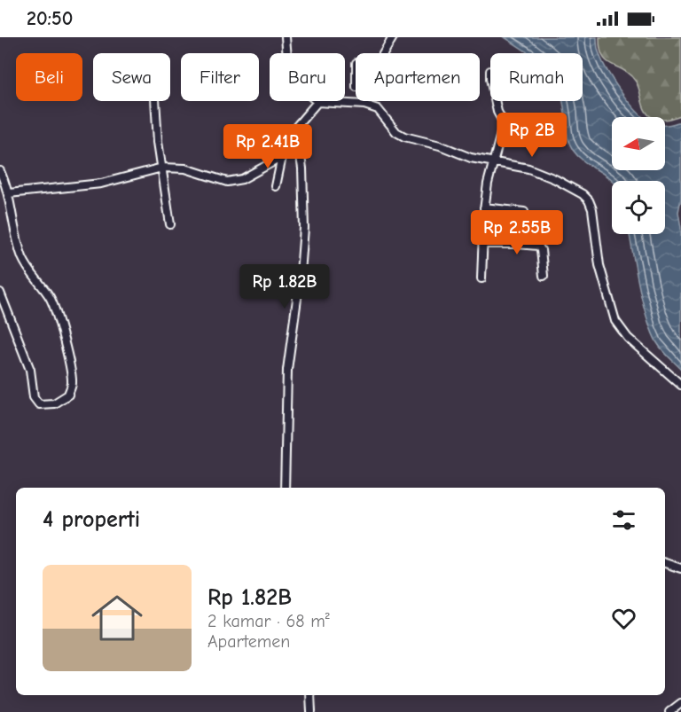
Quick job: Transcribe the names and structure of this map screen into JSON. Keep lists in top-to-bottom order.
{
  "north": "left",
  "page": {
    "status": "20:50",
    "chip": [
      "Beli",
      "Sewa",
      "Filter",
      "Baru",
      "Apartemen",
      "Rumah"
    ],
    "price": [
      "Rp 2B",
      "Rp 2.41B",
      "Rp 2.55B",
      "Rp 1.82B"
    ],
    "heading": "4 properti",
    "list": [
      {
        "name": "Rp 1.82B",
        "note": "2 kamar · 68 m² · Apartemen"
      }
    ]
  }
}
